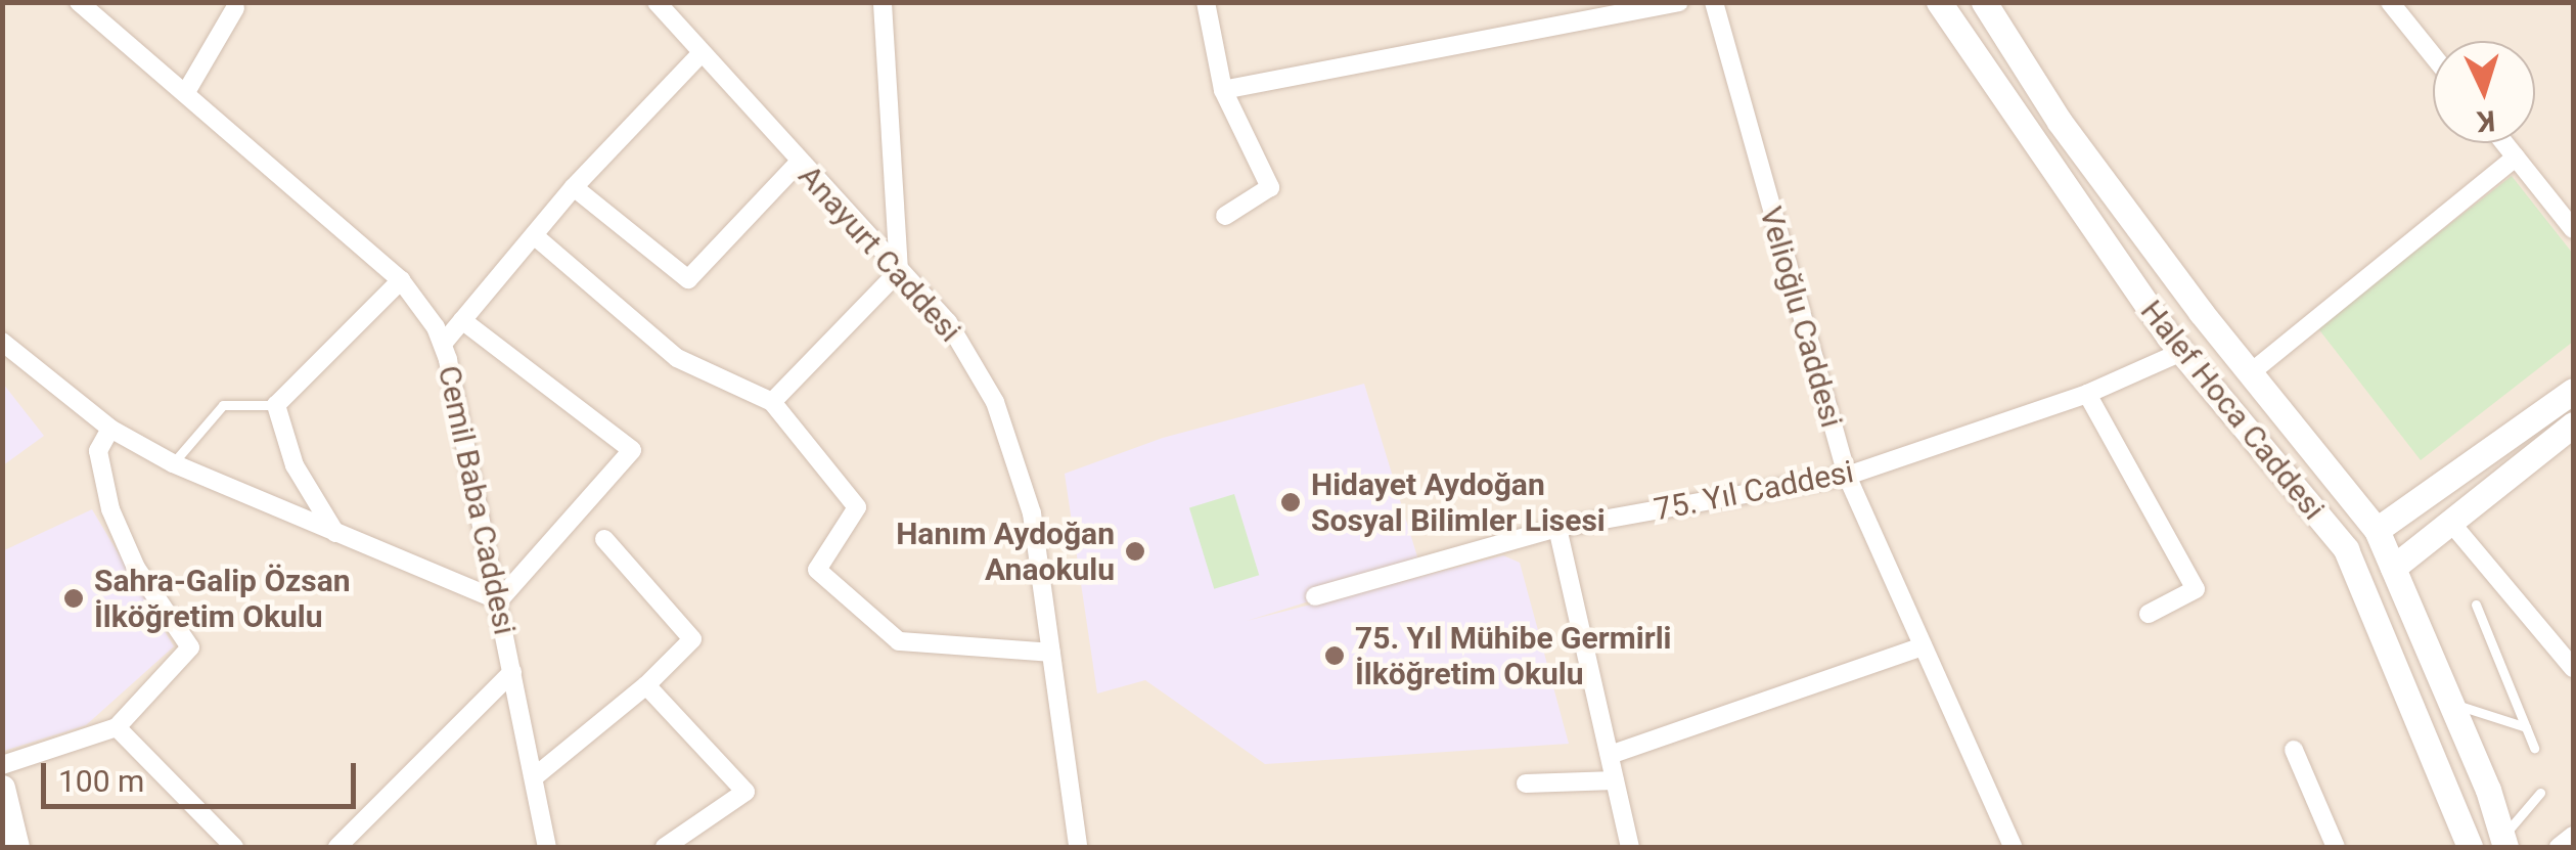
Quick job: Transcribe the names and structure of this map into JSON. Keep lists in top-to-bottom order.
{
  "streets": {
    "main road": ["Halef Hoca Caddesi"],
    "street": [
      "Anayurt Caddesi",
      "Velioğlu Caddesi",
      "75. Yıl Caddesi",
      "Cemil Baba Caddesi"
    ]
  },
  "crossings": [
    ["Velioğlu Caddesi", "75. Yıl Caddesi"],
    ["Halef Hoca Caddesi", "75. Yıl Caddesi"]
  ],
  "places": [
    "Hidayet Aydoğan Sosyal Bilimler Lisesi",
    "Hanım Aydoğan Anaokulu",
    "Sahra-Galip Özsan İlköğretim Okulu",
    "75. Yıl Mühibe Germirli İlköğretim Okulu"
  ],
  "scale_bar": "100 m",
  "north": "bottom"
}
